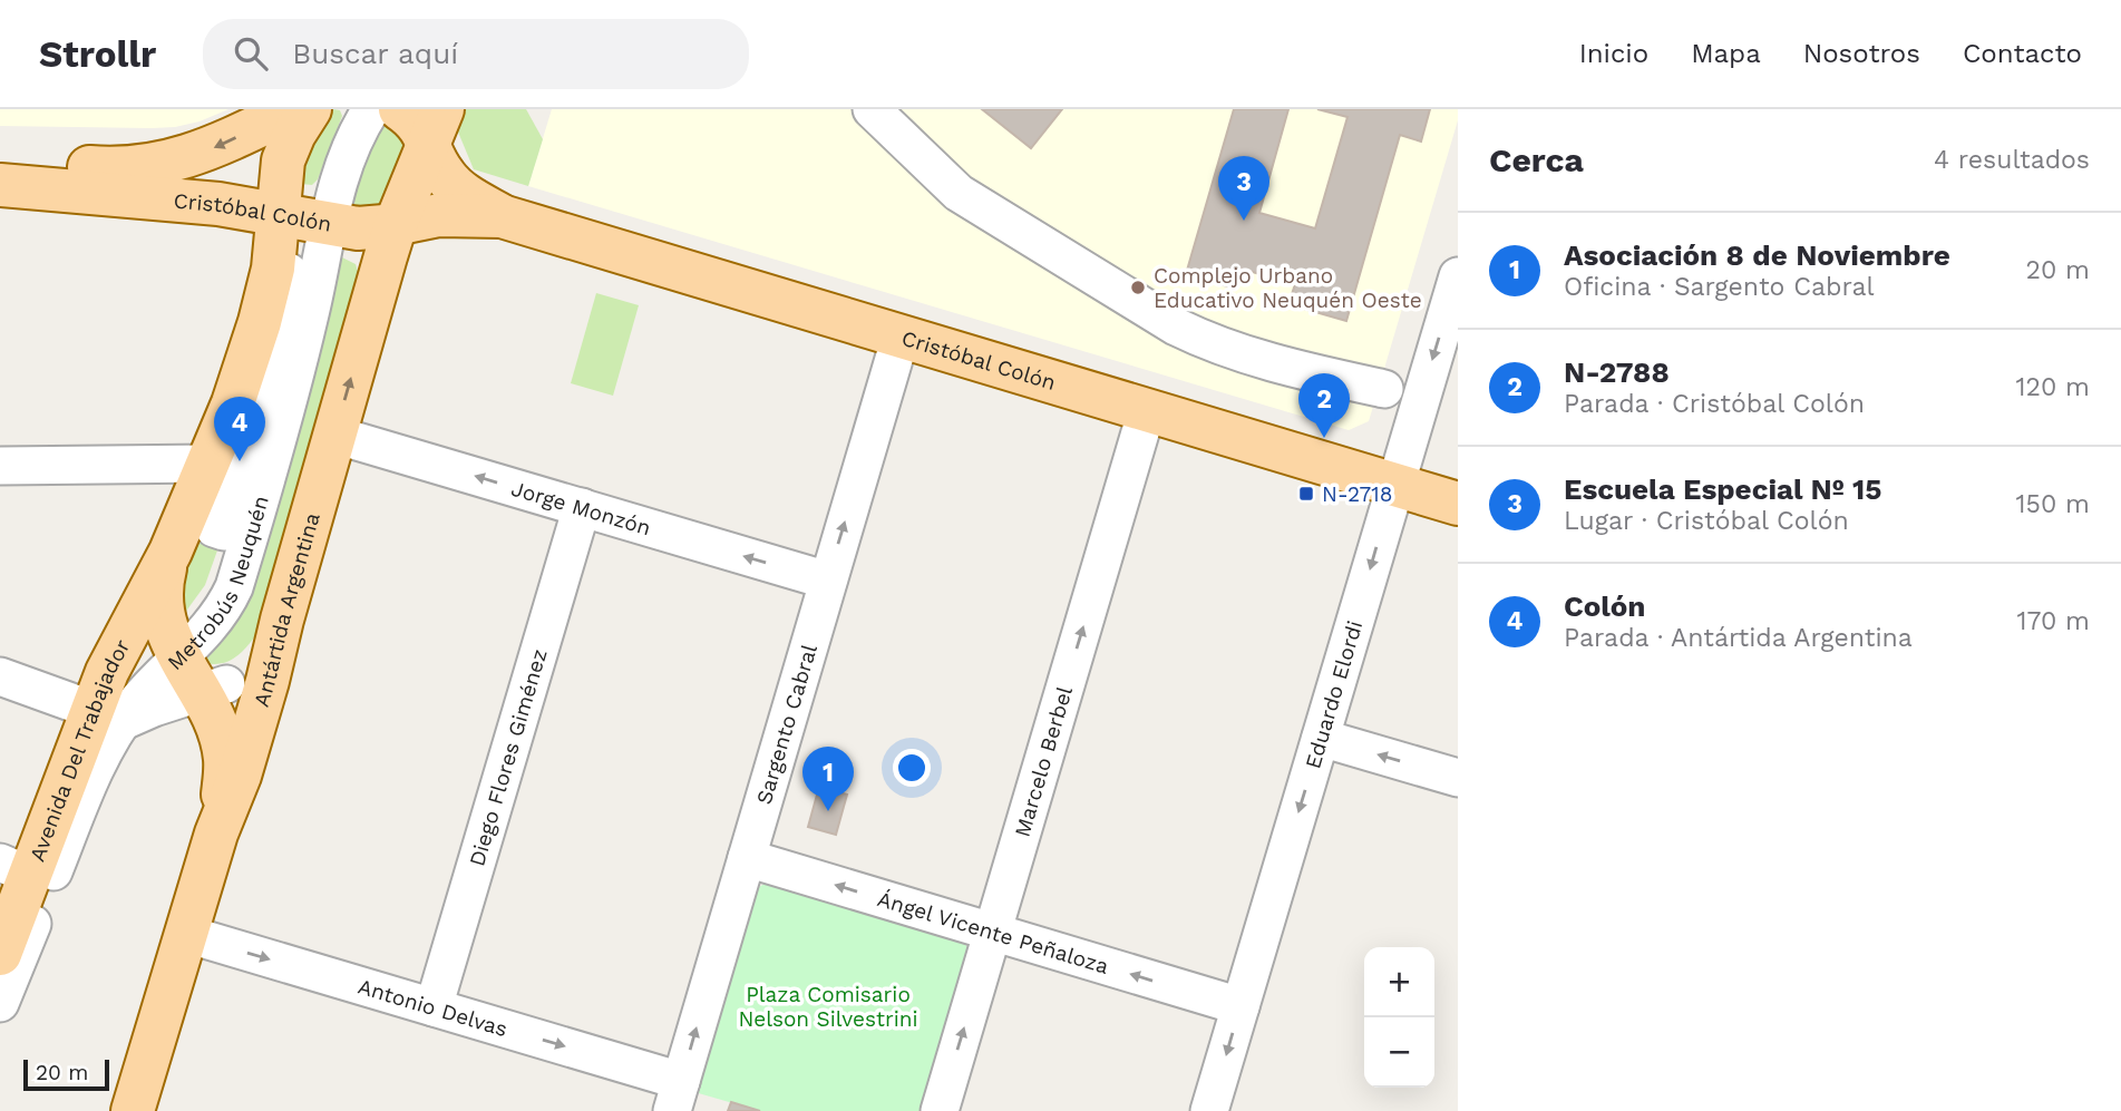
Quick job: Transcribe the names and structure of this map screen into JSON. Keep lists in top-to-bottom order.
{
  "streets": {
    "main road": ["Cristóbal Colón", "Antártida Argentina", "Avenida Del Trabajador"],
    "street": [
      "Jorge Monzón",
      "Metrobús Neuquén",
      "Eduardo Elordi",
      "Sargento Cabral",
      "Diego Flores Giménez",
      "Marcelo Berbel",
      "Ángel Vicente Peñaloza",
      "Antonio Delvas"
    ]
  },
  "crossings": [
    ["Cristóbal Colón", "Metrobús Neuquén"],
    ["Cristóbal Colón", "Antártida Argentina"],
    ["Cristóbal Colón", "Eduardo Elordi"],
    ["Cristóbal Colón", "Sargento Cabral"],
    ["Cristóbal Colón", "Marcelo Berbel"],
    ["Jorge Monzón", "Antártida Argentina"],
    ["Jorge Monzón", "Sargento Cabral"],
    ["Jorge Monzón", "Diego Flores Giménez"],
    ["Metrobús Neuquén", "Avenida Del Trabajador"],
    ["Antártida Argentina", "Antonio Delvas"],
    ["Eduardo Elordi", "Ángel Vicente Peñaloza"],
    ["Sargento Cabral", "Ángel Vicente Peñaloza"],
    ["Sargento Cabral", "Antonio Delvas"],
    ["Diego Flores Giménez", "Antonio Delvas"],
    ["Marcelo Berbel", "Ángel Vicente Peñaloza"]
  ],
  "one_way": [
    "Jorge Monzón",
    "Eduardo Elordi",
    "Sargento Cabral",
    "Marcelo Berbel",
    "Ángel Vicente Peñaloza",
    "Antonio Delvas"
  ],
  "parks": ["Plaza Comisario Nelson Silvestrini"],
  "places": {
    "other": ["Complejo Urbano Educativo Neuquén Oeste"],
    "transit": ["N-2718"]
  },
  "scale_bar": "20 m",
  "page": {
    "header": "Strollr",
    "search": "Buscar aquí",
    "nav": [
      "Inicio",
      "Mapa",
      "Nosotros",
      "Contacto"
    ],
    "heading": ["Cerca", "4 resultados"],
    "pins": [
      "3",
      "2",
      "4",
      "1"
    ],
    "list": [
      {
        "mark": "1",
        "name": "Asociación 8 de Noviembre",
        "note": "Oficina · Sargento Cabral",
        "value": "20 m"
      },
      {
        "mark": "2",
        "name": "N-2788",
        "note": "Parada · Cristóbal Colón",
        "value": "120 m"
      },
      {
        "mark": "3",
        "name": "Escuela Especial Nº 15",
        "note": "Lugar · Cristóbal Colón",
        "value": "150 m"
      },
      {
        "mark": "4",
        "name": "Colón",
        "note": "Parada · Antártida Argentina",
        "value": "170 m"
      }
    ],
    "map_buttons": ["+", "−"],
    "scale": "20 m"
  }
}
